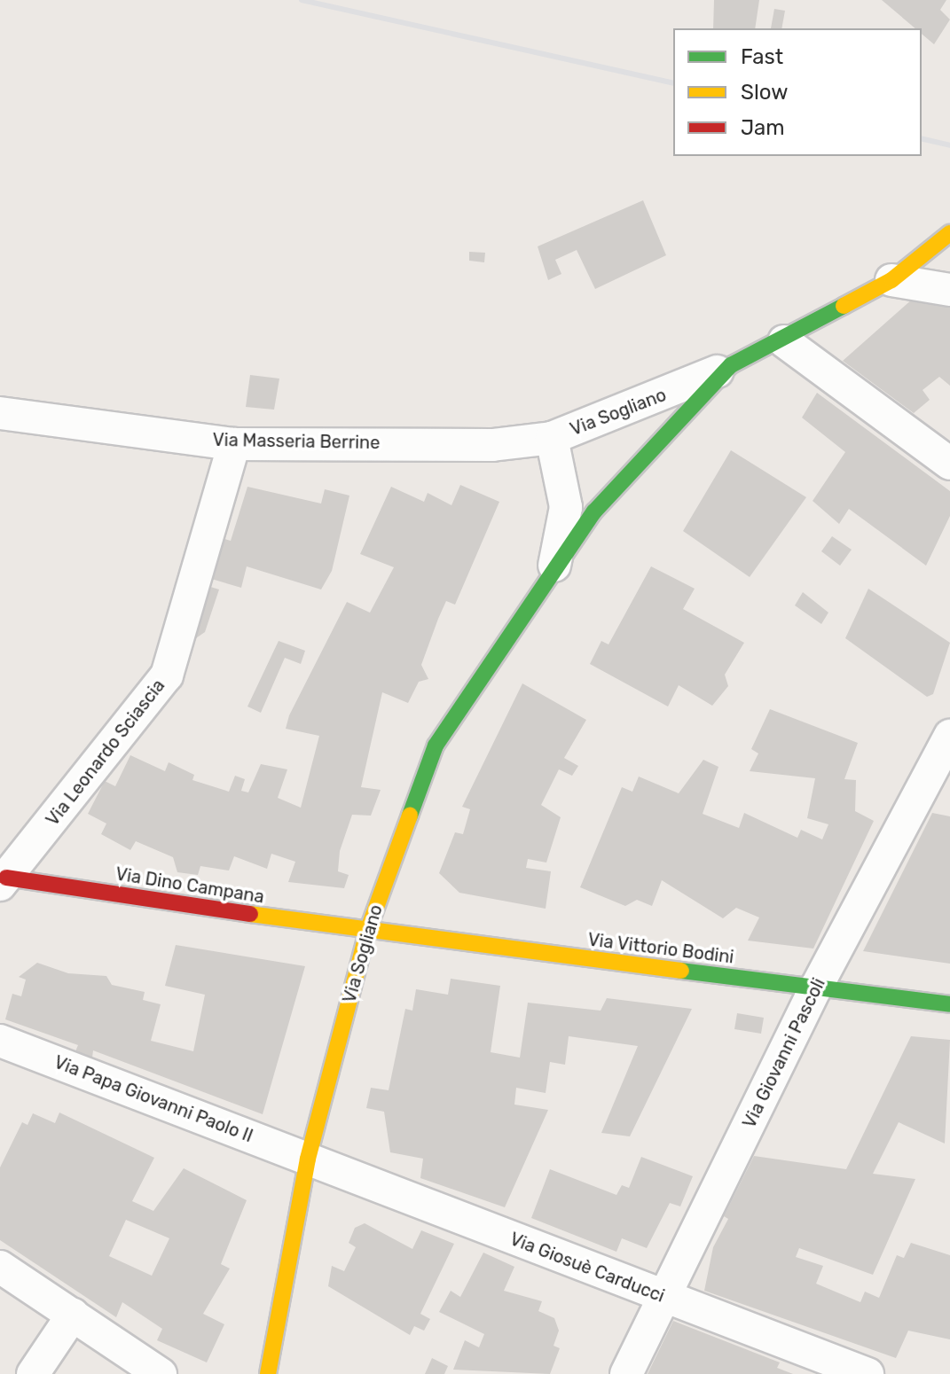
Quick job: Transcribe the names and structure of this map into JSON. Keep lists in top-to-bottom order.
{
  "streets": {
    "street": [
      "Via Sogliano",
      "Via Masseria Berrine",
      "Via Leonardo Sciascia",
      "Via Dino Campana",
      "Via Vittorio Bodini",
      "Via Giovanni Pascoli",
      "Via Papa Giovanni Paolo II",
      "Via Giosuè Carducci"
    ]
  },
  "crossings": [
    ["Via Sogliano", "Via Masseria Berrine"],
    ["Via Sogliano", "Via Dino Campana"],
    ["Via Sogliano", "Via Vittorio Bodini"],
    ["Via Sogliano", "Via Papa Giovanni Paolo II"],
    ["Via Sogliano", "Via Giosuè Carducci"],
    ["Via Masseria Berrine", "Via Leonardo Sciascia"],
    ["Via Leonardo Sciascia", "Via Dino Campana"],
    ["Via Dino Campana", "Via Vittorio Bodini"],
    ["Via Vittorio Bodini", "Via Giovanni Pascoli"],
    ["Via Giovanni Pascoli", "Via Giosuè Carducci"],
    ["Via Papa Giovanni Paolo II", "Via Giosuè Carducci"]
  ],
  "legend": ["Fast", "Slow", "Jam"]
}
